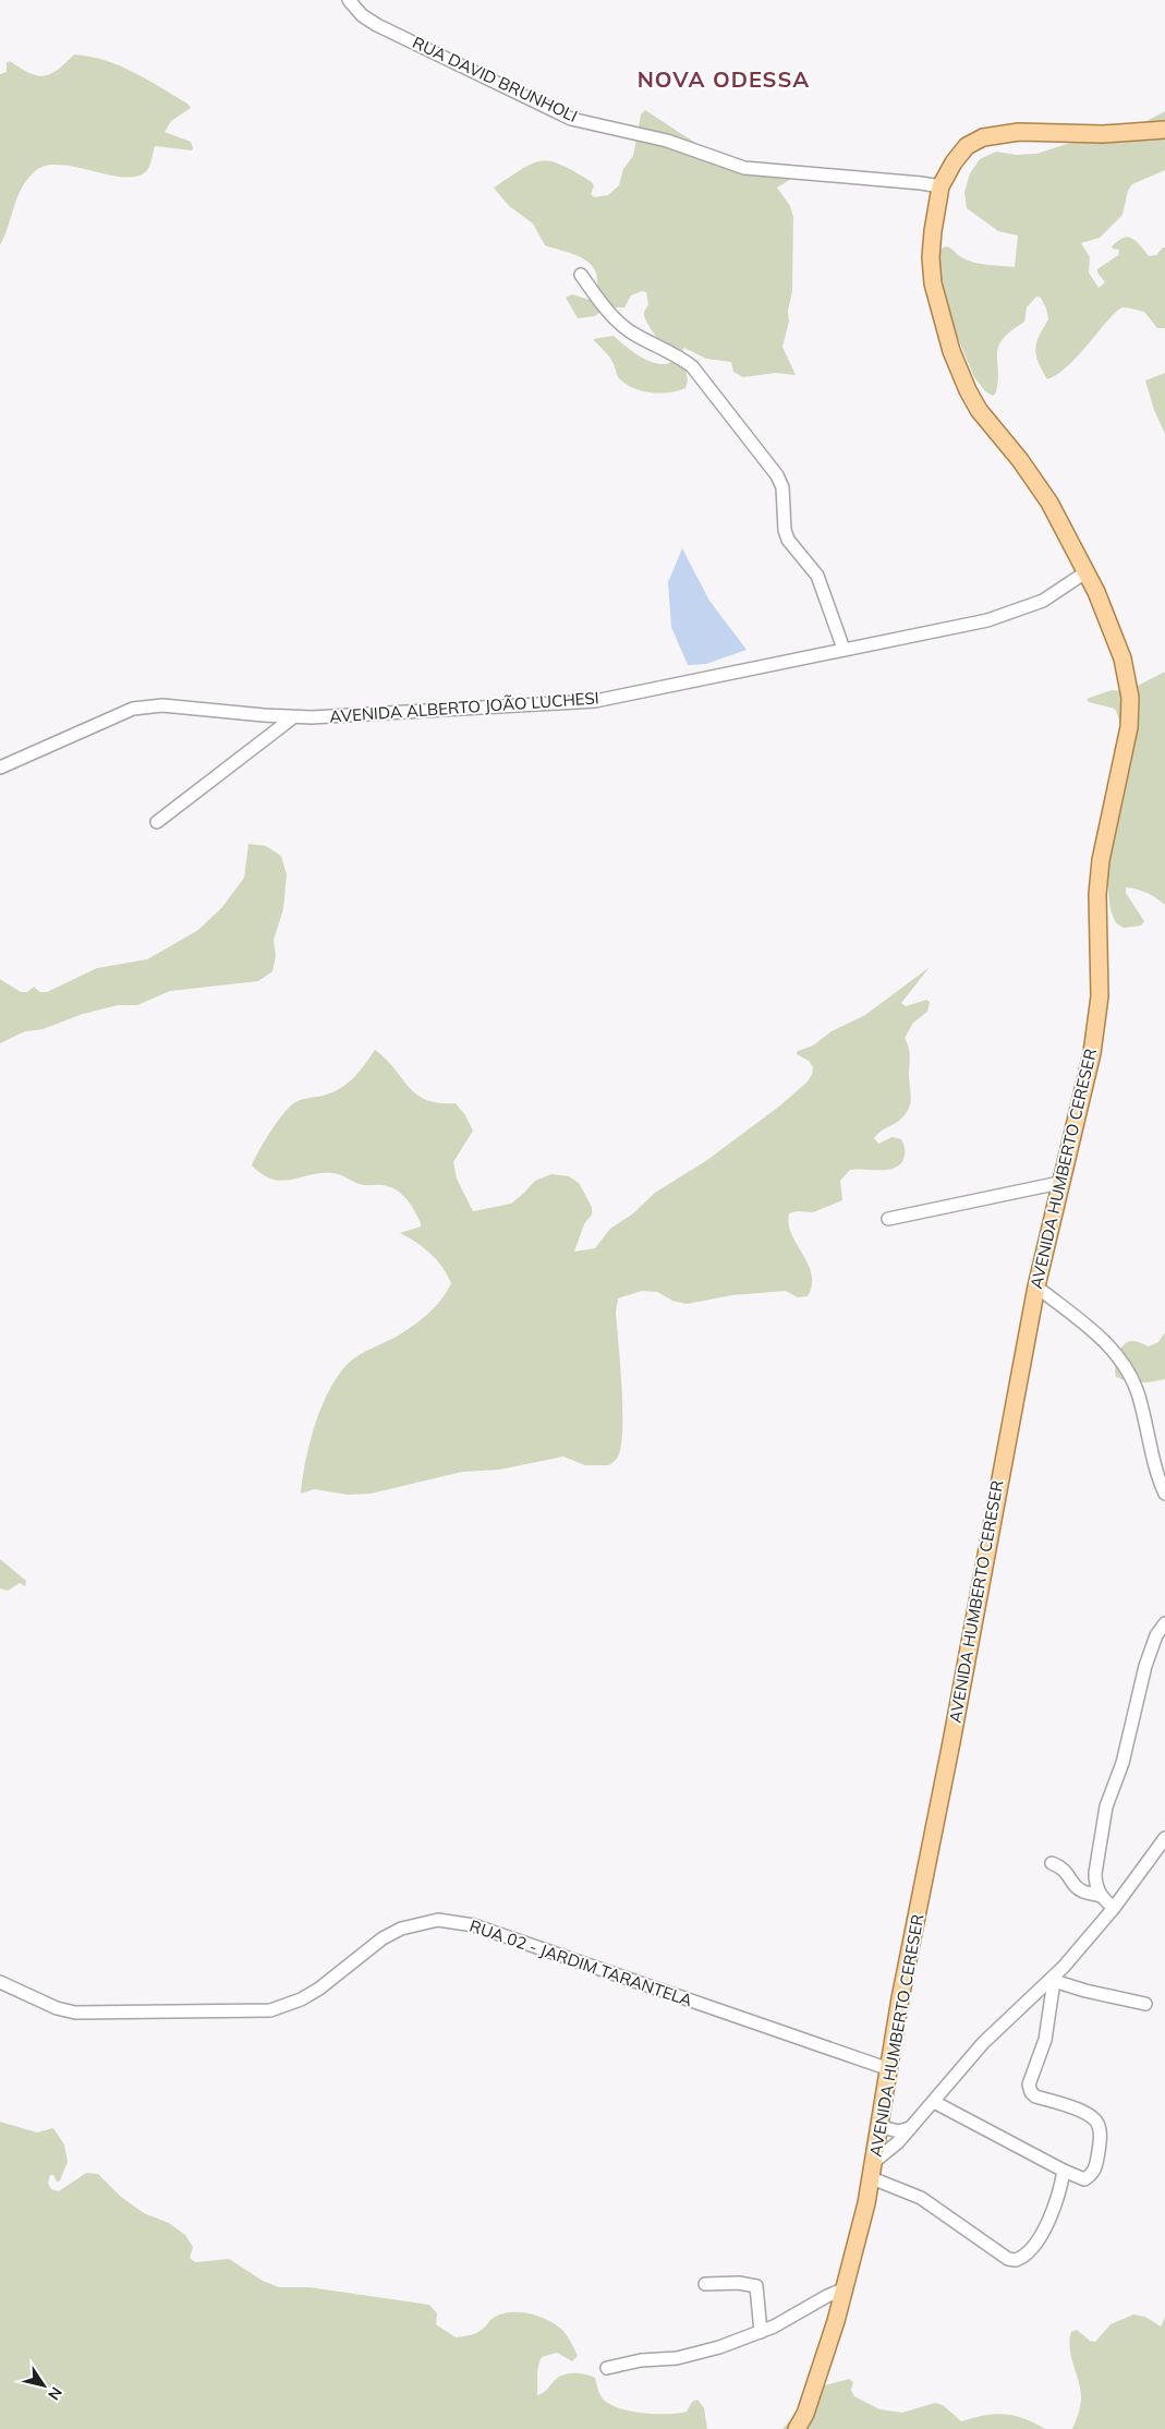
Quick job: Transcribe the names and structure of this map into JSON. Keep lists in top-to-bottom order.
{
  "streets": {
    "main road": ["AVENIDA HUMBERTO CERESER"],
    "street": ["RUA DAVID BRUNHOLI", "AVENIDA ALBERTO JOÃO LUCHESI", "RUA 02 - JARDIM TARANTELA"]
  },
  "crossings": [
    ["RUA DAVID BRUNHOLI", "AVENIDA HUMBERTO CERESER"],
    ["AVENIDA ALBERTO JOÃO LUCHESI", "AVENIDA HUMBERTO CERESER"],
    ["AVENIDA HUMBERTO CERESER", "RUA 02 - JARDIM TARANTELA"]
  ],
  "districts": ["NOVA ODESSA"],
  "north": "bottom right"
}
